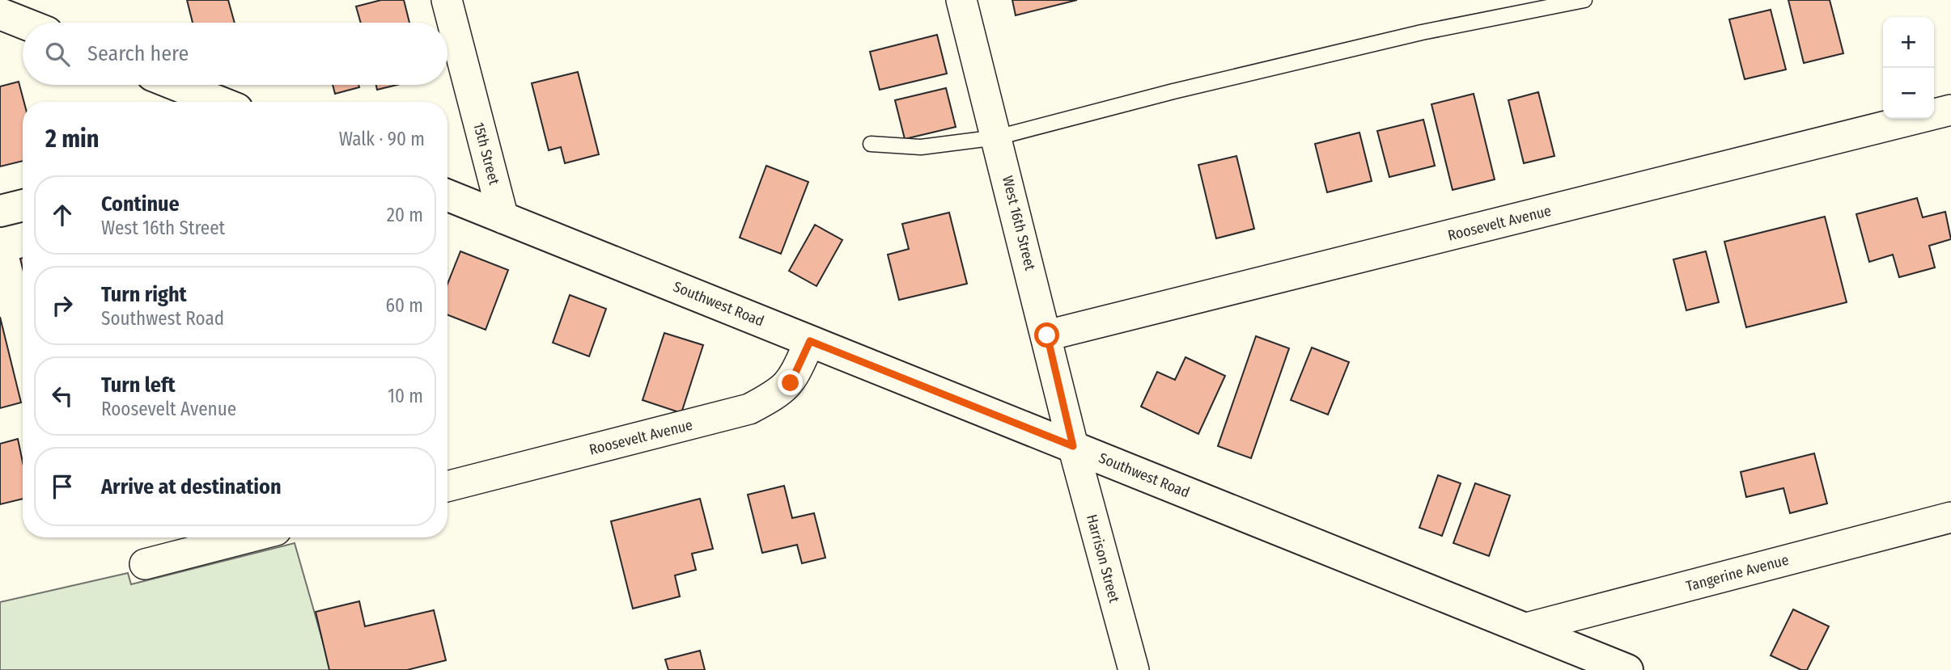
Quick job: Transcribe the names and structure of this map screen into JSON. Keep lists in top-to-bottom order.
{
  "streets": {
    "street": [
      "15th Street",
      "West 16th Street",
      "Roosevelt Avenue",
      "Southwest Road",
      "Harrison Street",
      "Tangerine Avenue"
    ]
  },
  "crossings": [
    ["15th Street", "Southwest Road"],
    ["West 16th Street", "Roosevelt Avenue"],
    ["West 16th Street", "Southwest Road"],
    ["West 16th Street", "Harrison Street"],
    ["Roosevelt Avenue", "Southwest Road"],
    ["Southwest Road", "Harrison Street"],
    ["Southwest Road", "Tangerine Avenue"]
  ],
  "page": {
    "map_buttons": ["+", "−"],
    "search": "Search here",
    "heading": ["2 min", "Walk · 90 m"],
    "list": [
      ["Continue", "West 16th Street", "20 m"],
      ["Turn right", "Southwest Road", "60 m"],
      ["Turn left", "Roosevelt Avenue", "10 m"],
      "Arrive at destination"
    ]
  }
}
